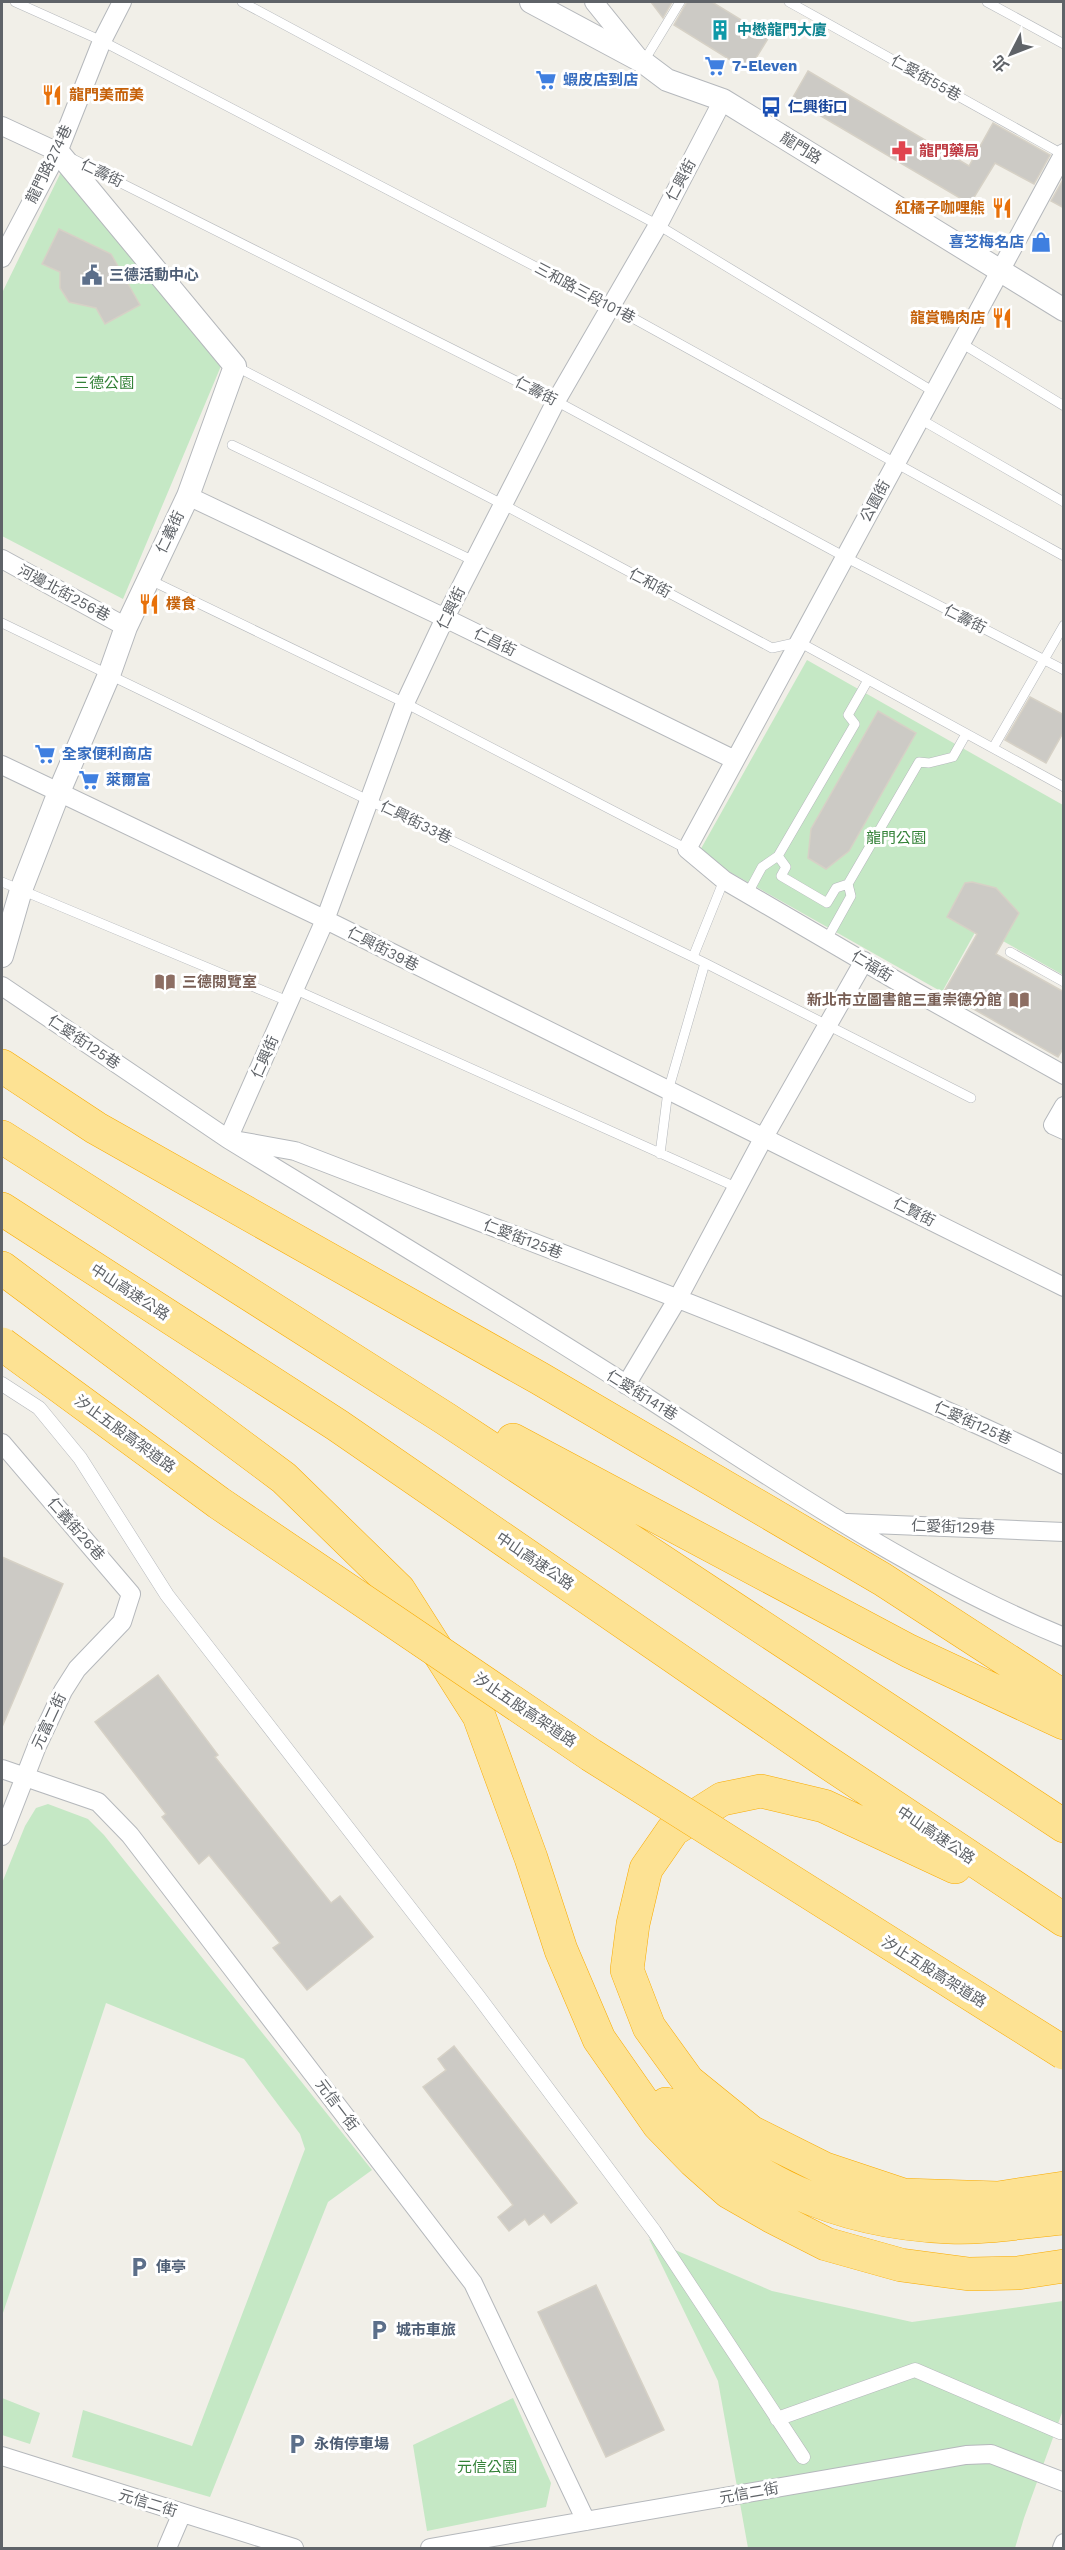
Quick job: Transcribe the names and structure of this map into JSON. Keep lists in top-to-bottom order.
{
  "streets": {
    "highway": ["中山高速公路", "汐止五股高架道路"],
    "street": [
      "龍門路",
      "龍門路274巷",
      "仁壽街",
      "仁興街",
      "公園街",
      "仁義街",
      "河邊北街256巷",
      "仁昌街",
      "仁興街39巷",
      "仁福街",
      "仁愛街125巷",
      "仁賢街",
      "仁愛街141巷",
      "仁愛街129巷",
      "仁義街26巷",
      "元富二街",
      "元信一街",
      "元信二街"
    ],
    "lane": [
      "仁愛街55巷",
      "三和路三段101巷",
      "仁和街",
      "仁興街33巷"
    ]
  },
  "crossings": [
    ["仁愛街55巷", "公園街"],
    ["龍門路", "仁興街"],
    ["龍門路", "公園街"],
    ["龍門路274巷", "仁壽街"],
    ["龍門路274巷", "三和路三段101巷"],
    ["仁壽街", "仁興街"],
    ["仁壽街", "公園街"],
    ["仁興街", "三和路三段101巷"],
    ["仁興街", "仁和街"],
    ["仁興街", "仁昌街"],
    ["仁興街", "仁興街33巷"],
    ["仁興街", "仁興街39巷"],
    ["仁興街", "仁愛街125巷"],
    ["仁興街", "仁愛街141巷"],
    ["三和路三段101巷", "公園街"],
    ["公園街", "仁和街"],
    ["公園街", "仁昌街"],
    ["公園街", "仁福街"],
    ["仁義街", "仁和街"],
    ["仁義街", "河邊北街256巷"],
    ["仁義街", "仁昌街"],
    ["仁義街", "仁興街33巷"],
    ["仁義街", "仁興街39巷"],
    ["仁興街39巷", "仁賢街"],
    ["仁愛街125巷", "仁愛街141巷"],
    ["仁愛街141巷", "仁愛街129巷"],
    ["仁義街26巷", "元富二街"],
    ["元富二街", "元信一街"],
    ["元信一街", "元信二街"]
  ],
  "parks": ["三德公園", "龍門公園", "元信公園"],
  "places": {
    "building": ["中懋龍門大廈"],
    "supermarket": [
      "7-Eleven",
      "蝦皮店到店",
      "全家便利商店",
      "萊爾富"
    ],
    "restaurant": [
      "龍門美而美",
      "紅橘子咖哩熊",
      "龍賞鴨肉店",
      "樸食"
    ],
    "bus stop": ["仁興街口"],
    "pharmacy": ["龍門藥局"],
    "shop": ["喜芝梅名店"],
    "public building": ["三德活動中心"],
    "library": ["三德閱覽室", "新北市立圖書館三重崇德分館"],
    "parking": ["俥亭", "城市車旅", "永侑停車場"]
  },
  "north": "bottom left"
}
